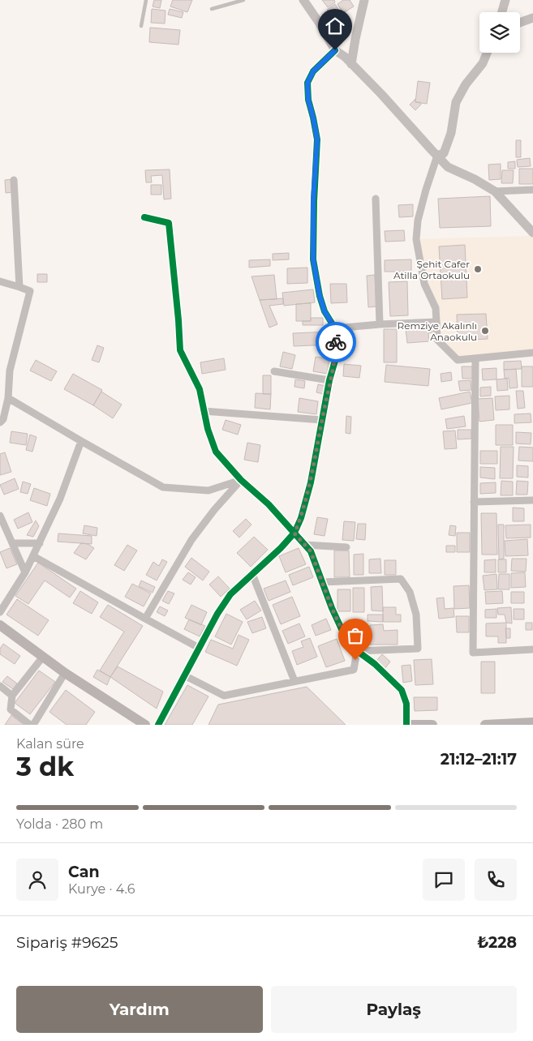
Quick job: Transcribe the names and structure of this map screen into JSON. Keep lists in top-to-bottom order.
{
  "places": ["Şehit Cafer Atilla Ortaokulu", "Remziye Akalınlı Anaokulu"],
  "page": {
    "heading": ["3 dk", "Kalan süre", "21:12–21:17"],
    "panel": [
      "Can",
      "Kurye · 4.6",
      "Sipariş #9625",
      "₺228"
    ],
    "bar": "Yolda · 280 m",
    "buttons": ["Yardım", "Paylaş"]
  }
}
